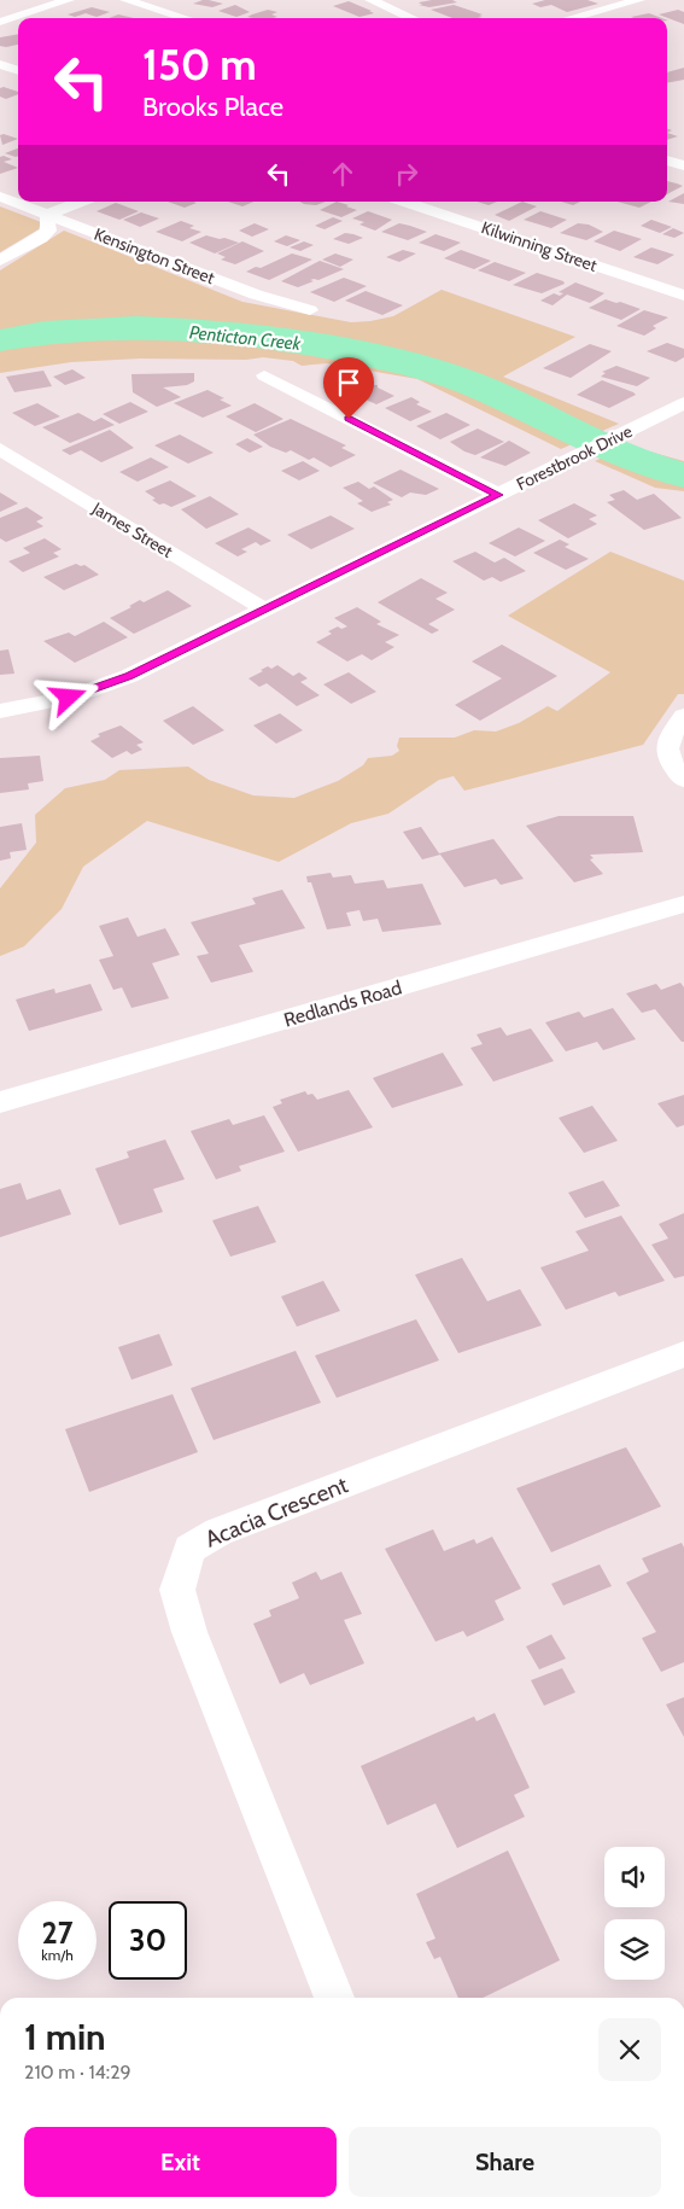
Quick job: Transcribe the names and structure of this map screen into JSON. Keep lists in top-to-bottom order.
{
  "streets": {
    "street": [
      "Kilwinning Street",
      "Kensington Street",
      "Forestbrook Drive",
      "James Street",
      "Redlands Road",
      "Acacia Crescent"
    ]
  },
  "crossings": [
    ["Forestbrook Drive", "James Street"]
  ],
  "water": ["Penticton Creek"],
  "page": {
    "turn": ["150 m", "Brooks Place"],
    "speed": "27 km/h",
    "limit": "30",
    "heading": ["1 min", "210 m · 14:29"],
    "buttons": ["Exit", "Share"]
  }
}
